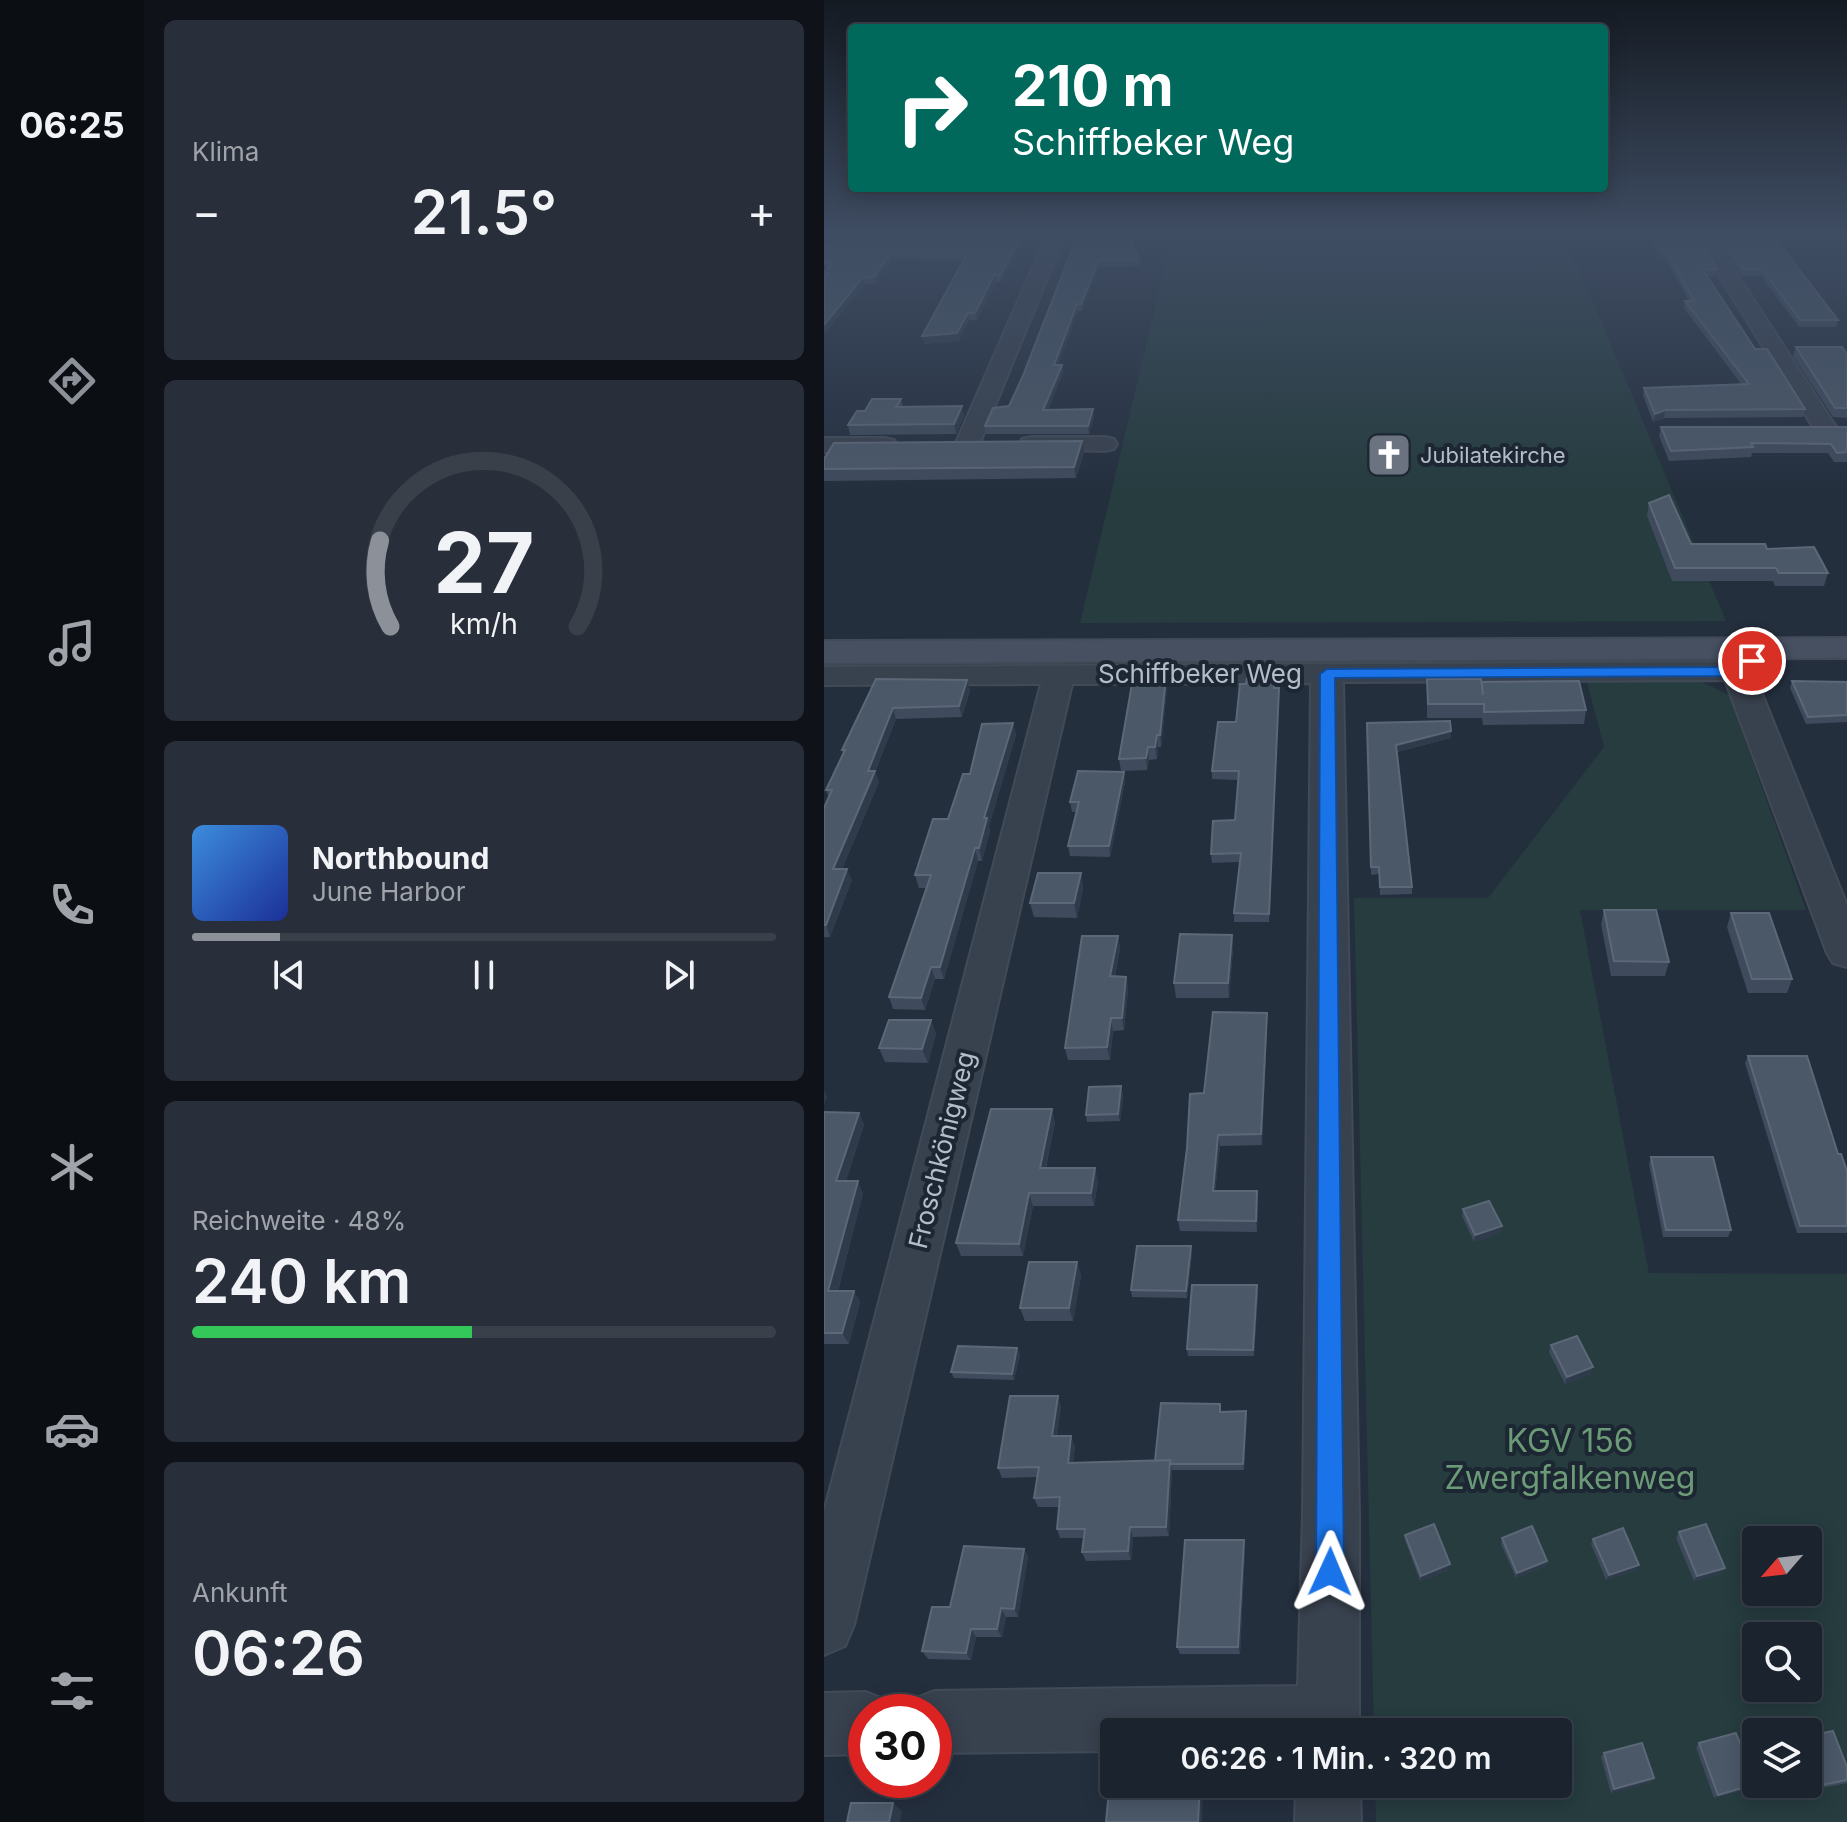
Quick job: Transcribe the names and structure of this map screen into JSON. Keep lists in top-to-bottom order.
{
  "streets": {
    "main road": ["Schiffbeker Weg"],
    "street": ["Froschkönigweg"]
  },
  "crossings": [
    ["Schiffbeker Weg", "Froschkönigweg"]
  ],
  "parks": ["KGV 156 Zwergfalkenweg"],
  "places": {
    "church": ["Jubilatekirche"]
  },
  "north": "bottom left",
  "page": {
    "tabs": "06:25",
    "tile": [
      "Klima",
      ["Reichweite · 48%", "240 km"],
      ["Ankunft", "06:26"]
    ],
    "turn": ["210 m", "Schiffbeker Weg"],
    "heat": ["−", "21.5°", "+"],
    "song": ["Northbound", "June Harbor"],
    "limit": "30",
    "trip": "06:26 · 1 Min. · 320 m",
    "gauge": ["27", "km/h"]
  }
}
